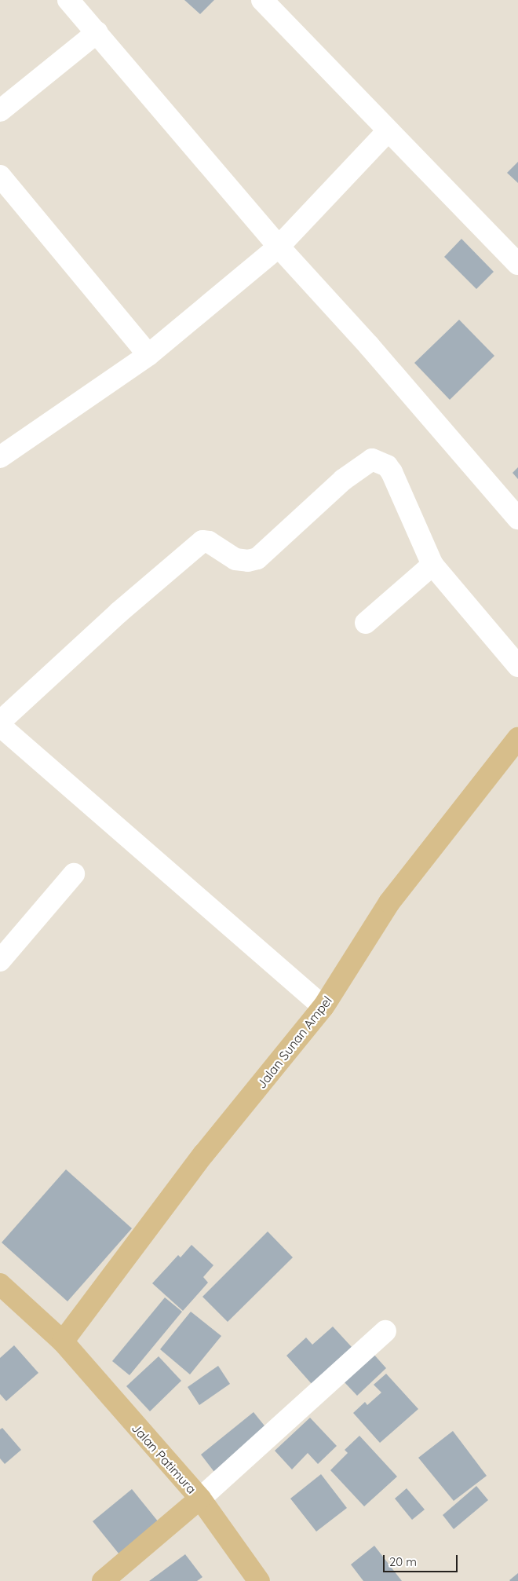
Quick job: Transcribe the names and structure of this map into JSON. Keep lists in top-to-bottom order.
{
  "streets": {
    "main road": ["Jalan Sunan Ampel", "Jalan Patimura"]
  },
  "crossings": [
    ["Jalan Sunan Ampel", "Jalan Patimura"]
  ],
  "scale_bar": "20 m"
}
